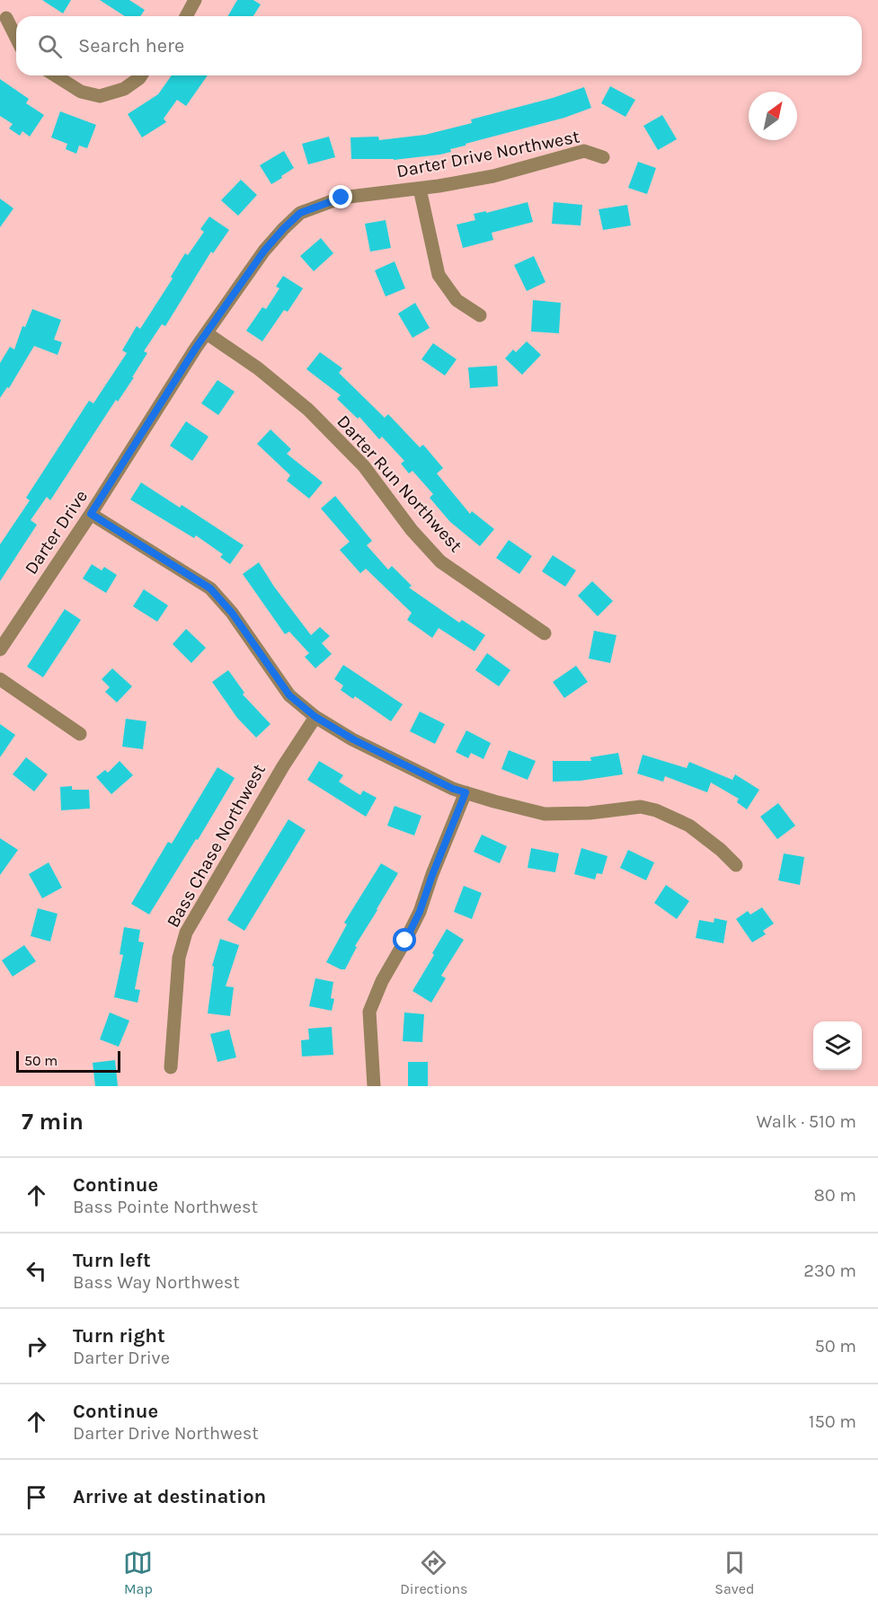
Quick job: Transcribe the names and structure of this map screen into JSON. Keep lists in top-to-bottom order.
{
  "streets": {
    "street": [
      "Darter Drive Northwest",
      "Darter Run Northwest",
      "Darter Drive",
      "Bass Chase Northwest"
    ]
  },
  "crossings": [
    ["Darter Drive Northwest", "Darter Run Northwest"],
    ["Darter Drive Northwest", "Darter Drive"]
  ],
  "scale_bar": "50 m",
  "north": "top right",
  "page": {
    "search": "Search here",
    "scale": "50 m",
    "heading": ["7 min", "Walk · 510 m"],
    "list": [
      ["Continue", "Bass Pointe Northwest", "80 m"],
      ["Turn left", "Bass Way Northwest", "230 m"],
      ["Turn right", "Darter Drive", "50 m"],
      ["Continue", "Darter Drive Northwest", "150 m"],
      "Arrive at destination"
    ],
    "nav": ["Map", "Directions", "Saved"]
  }
}
